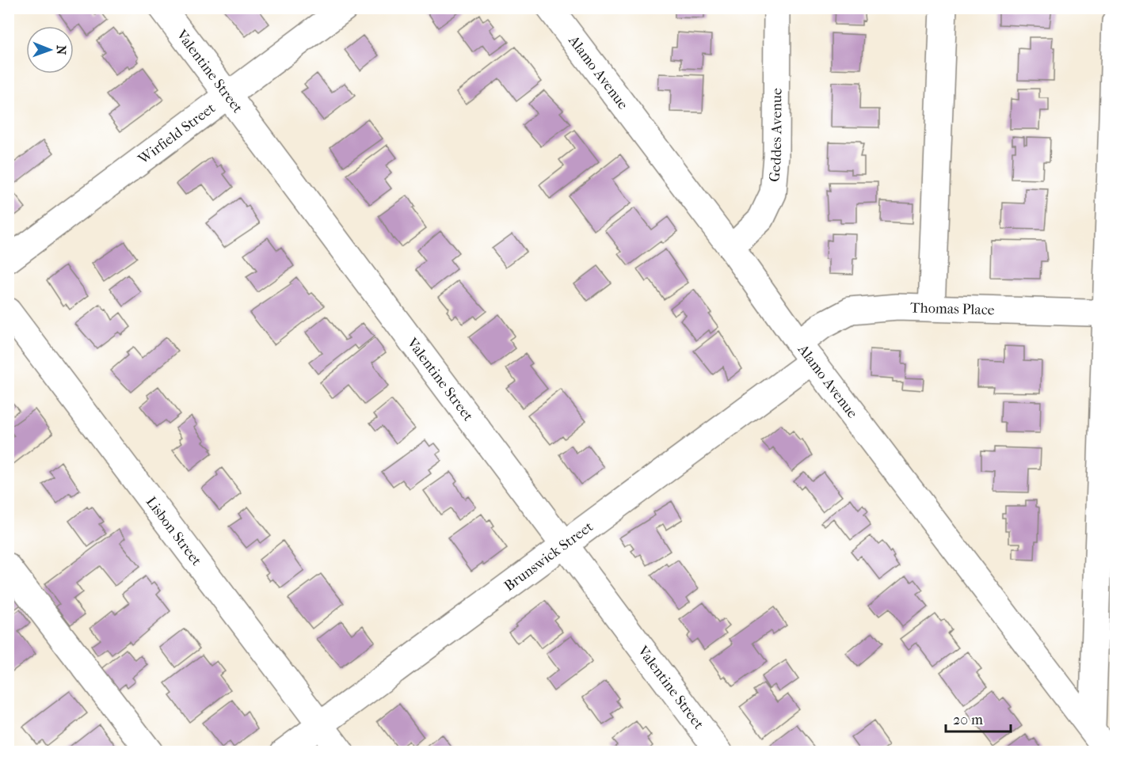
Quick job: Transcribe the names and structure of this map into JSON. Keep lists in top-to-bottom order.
{
  "streets": {
    "street": [
      "Valentine Street",
      "Alamo Avenue",
      "Wirfield Street",
      "Geddes Avenue",
      "Thomas Place",
      "Lisbon Street",
      "Brunswick Street"
    ]
  },
  "crossings": [
    ["Valentine Street", "Wirfield Street"],
    ["Valentine Street", "Brunswick Street"],
    ["Alamo Avenue", "Geddes Avenue"],
    ["Alamo Avenue", "Thomas Place"],
    ["Alamo Avenue", "Brunswick Street"],
    ["Thomas Place", "Brunswick Street"],
    ["Lisbon Street", "Brunswick Street"]
  ],
  "scale_bar": "20 m",
  "north": "right"
}
